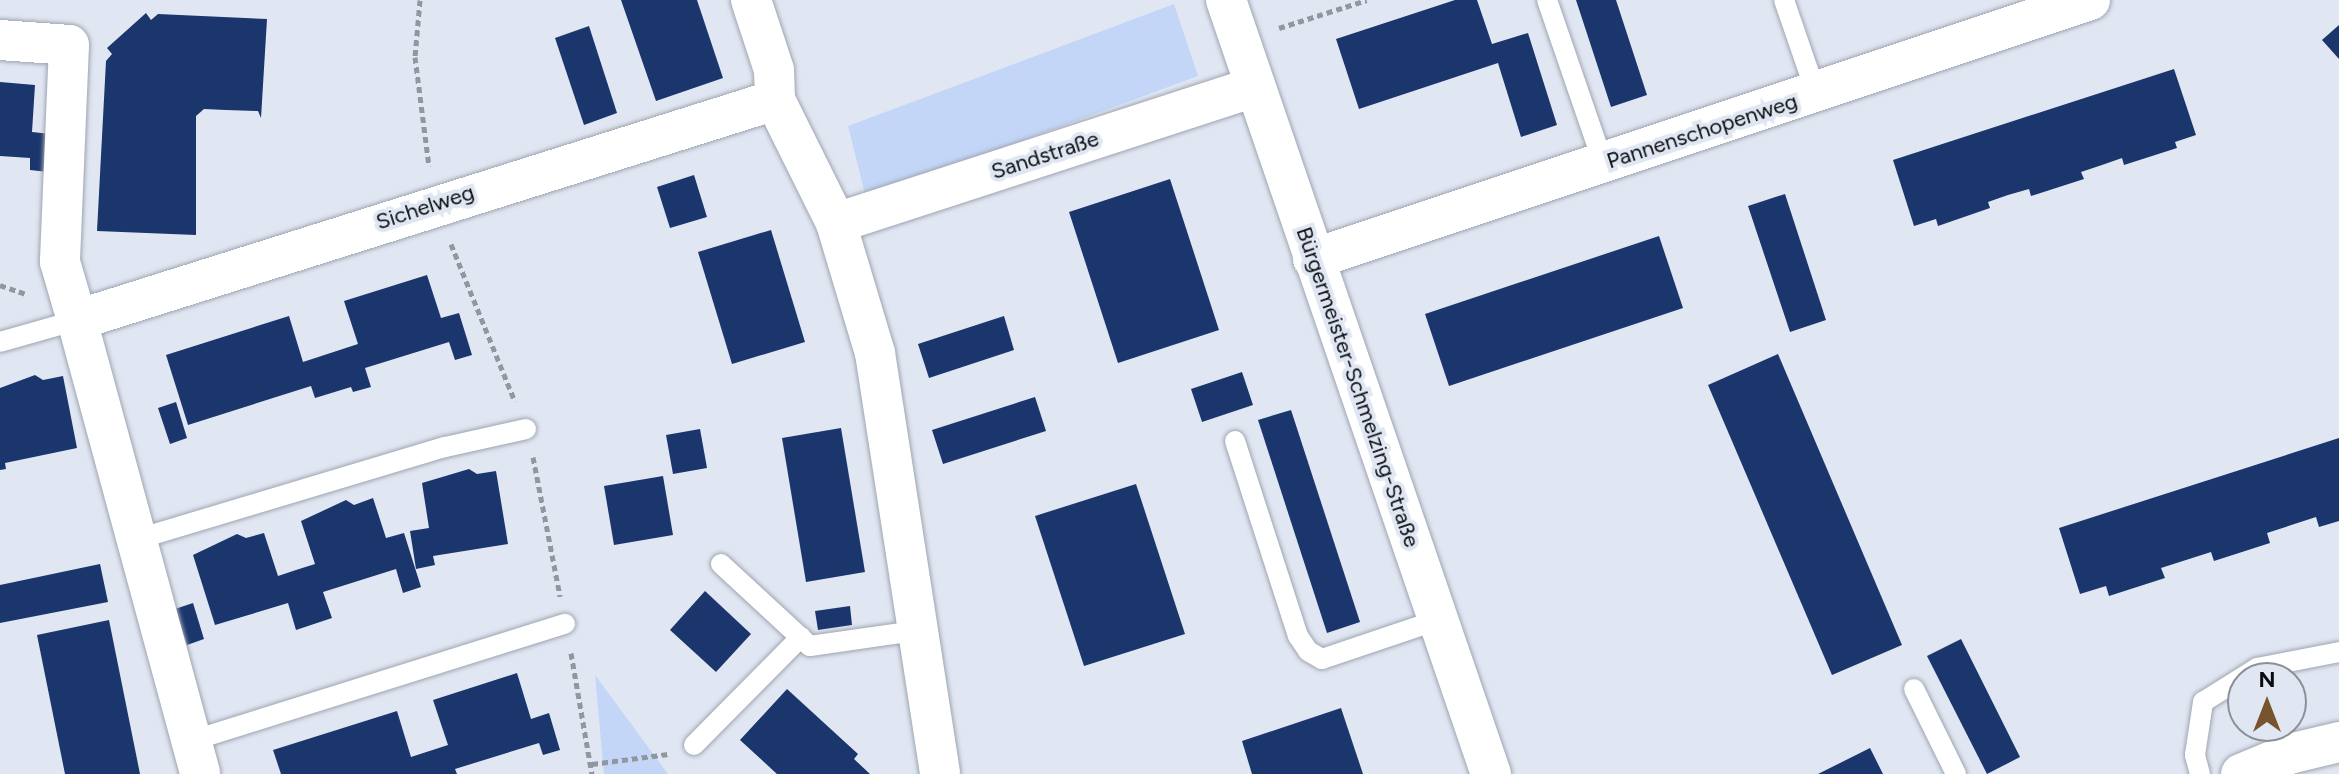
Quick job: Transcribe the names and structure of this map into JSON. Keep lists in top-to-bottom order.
{
  "streets": {
    "street": [
      "Pannenschopenweg",
      "Sandstraße",
      "Sichelweg",
      "Bürgermeister-Schmelzing-Straße"
    ]
  },
  "crossings": [
    ["Pannenschopenweg", "Bürgermeister-Schmelzing-Straße"],
    ["Sandstraße", "Bürgermeister-Schmelzing-Straße"]
  ],
  "north": "top"
}
